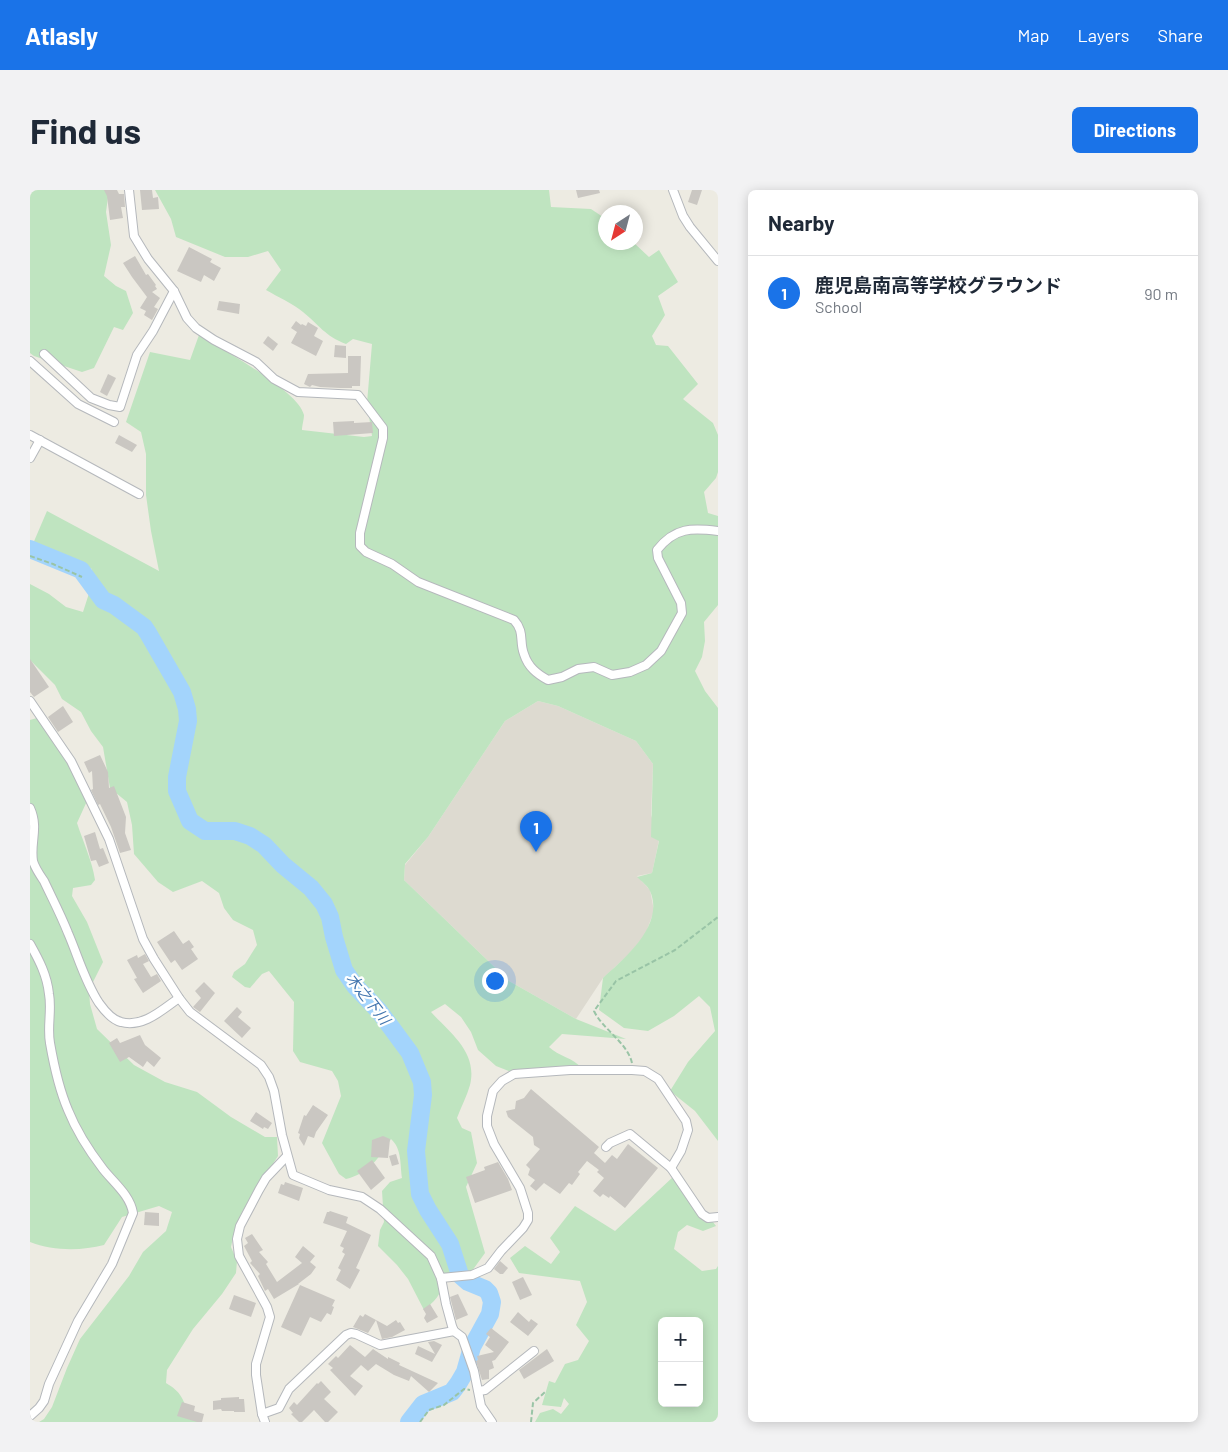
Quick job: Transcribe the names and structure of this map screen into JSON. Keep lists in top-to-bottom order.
{
  "water": ["木之下川"],
  "north": "bottom left",
  "page": {
    "header": "Atlasly",
    "nav": ["Map", "Layers", "Share"],
    "buttons": "Directions",
    "title": "Find us",
    "heading": "Nearby",
    "list": [
      {
        "mark": "1",
        "name": "鹿児島南高等学校グラウンド",
        "note": "School",
        "value": "90 m"
      }
    ],
    "pins": "1",
    "map_buttons": ["+", "−"]
  }
}
